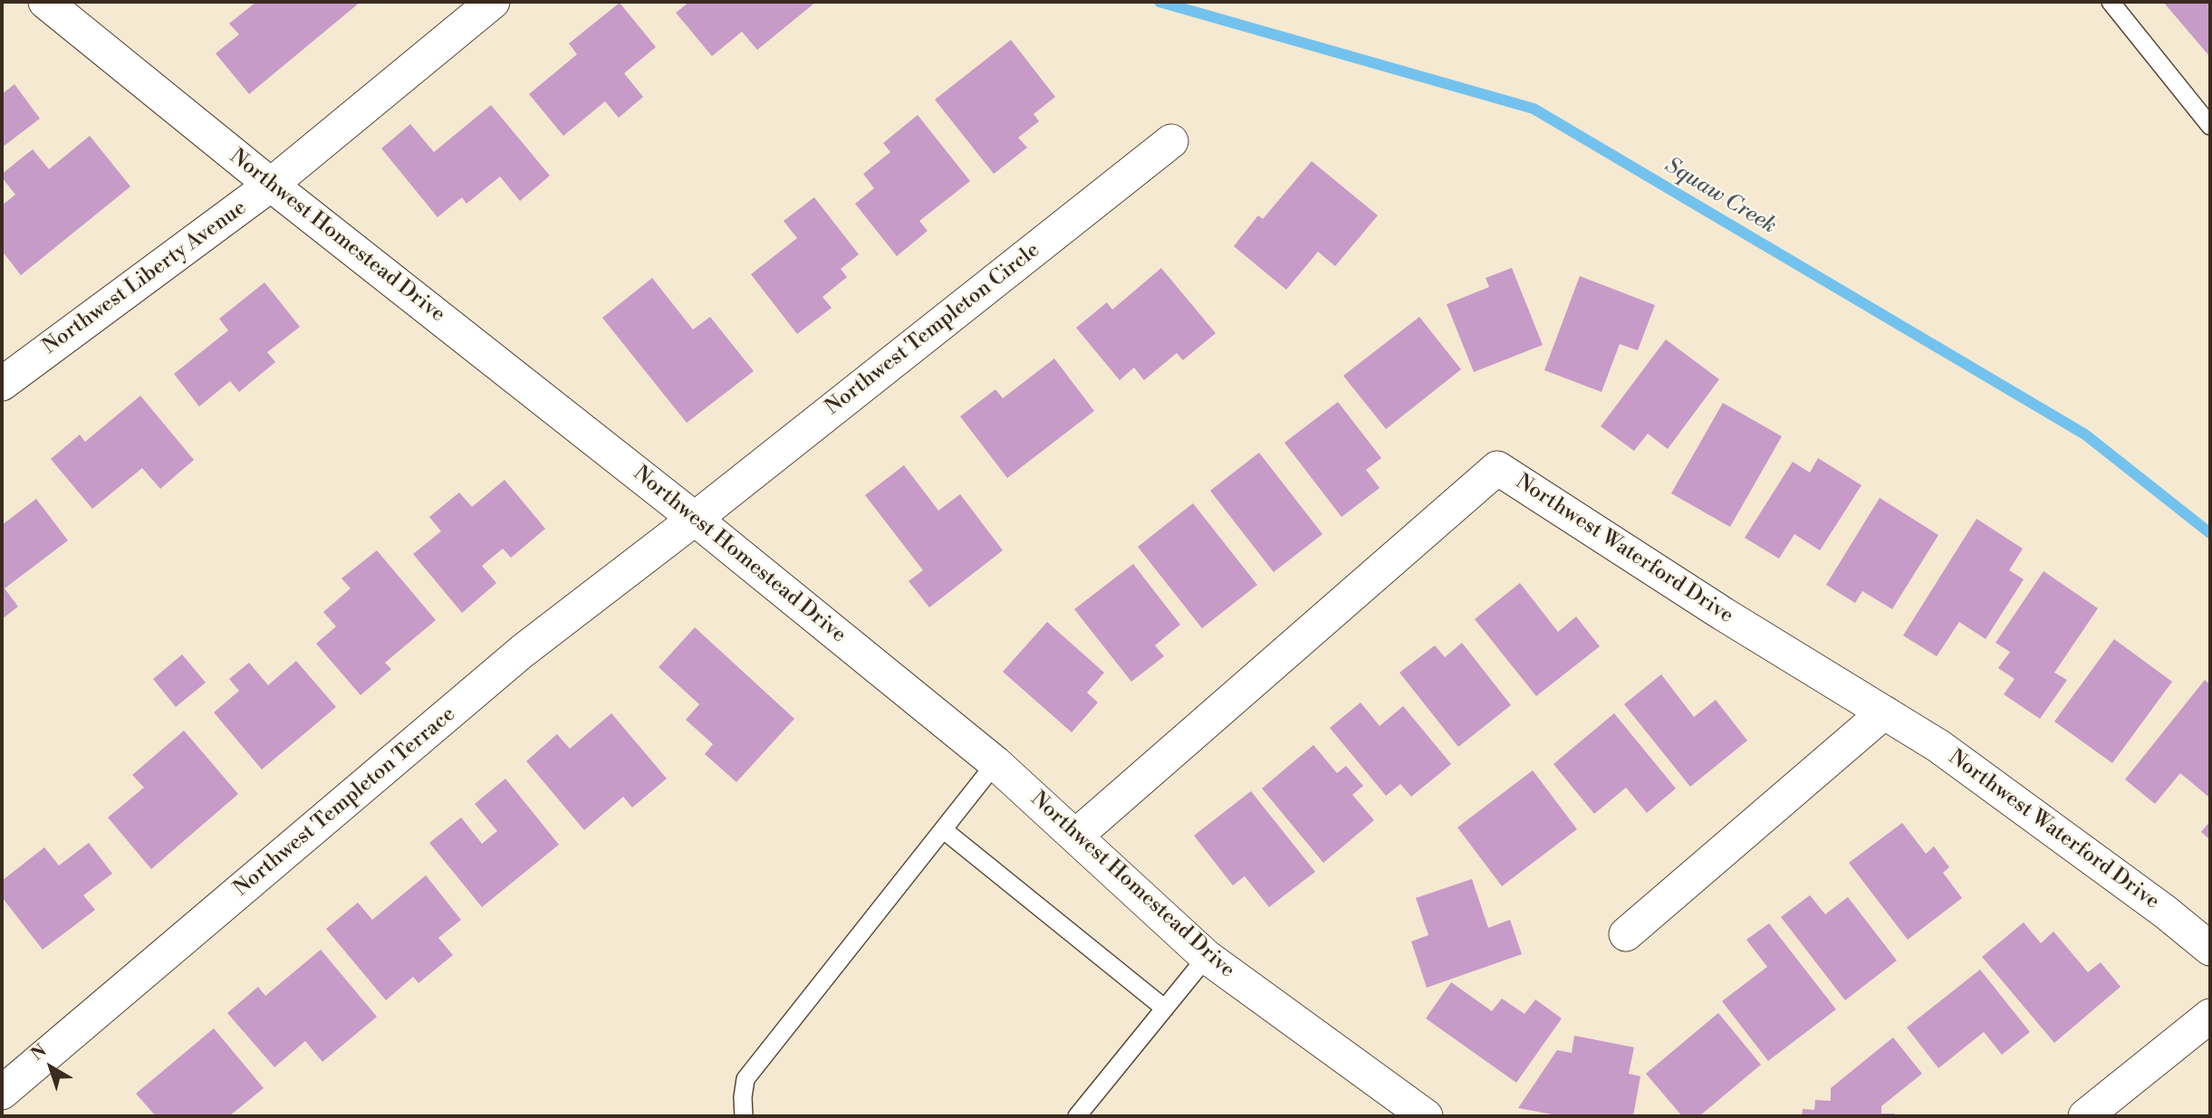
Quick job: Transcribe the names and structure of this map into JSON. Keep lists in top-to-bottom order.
{
  "streets": {
    "street": [
      "Northwest Homestead Drive",
      "Northwest Liberty Avenue",
      "Northwest Templeton Circle",
      "Northwest Waterford Drive",
      "Northwest Templeton Terrace"
    ]
  },
  "crossings": [
    ["Northwest Homestead Drive", "Northwest Liberty Avenue"],
    ["Northwest Homestead Drive", "Northwest Templeton Circle"],
    ["Northwest Homestead Drive", "Northwest Waterford Drive"],
    ["Northwest Homestead Drive", "Northwest Templeton Terrace"],
    ["Northwest Templeton Circle", "Northwest Templeton Terrace"]
  ],
  "water": ["Squaw Creek"],
  "north": "top left"
}
